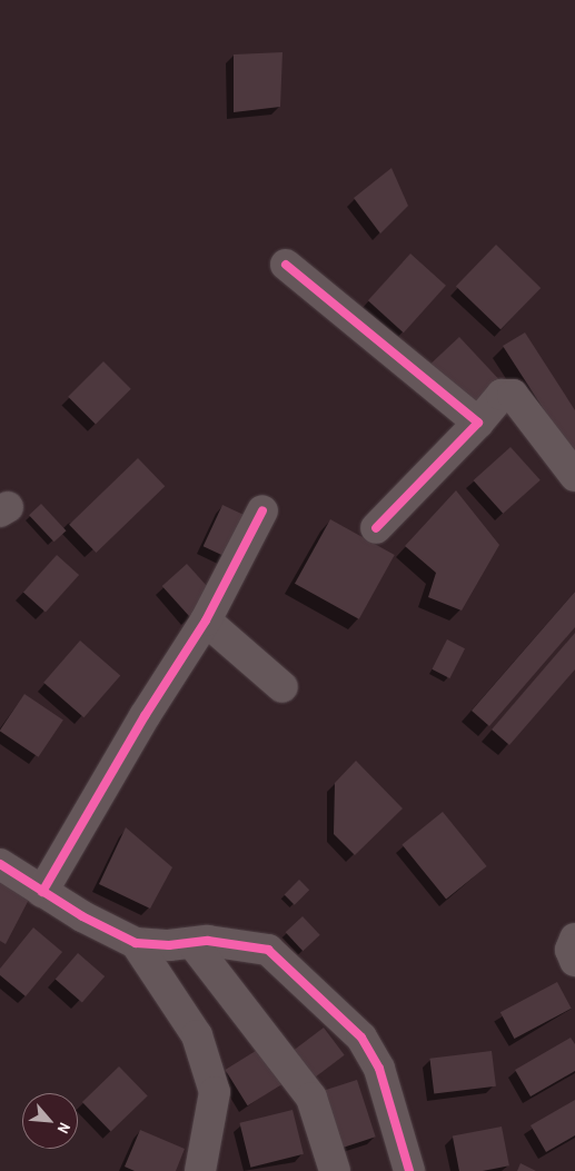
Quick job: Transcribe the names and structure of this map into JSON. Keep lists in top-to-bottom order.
{
  "north": "bottom right"
}
